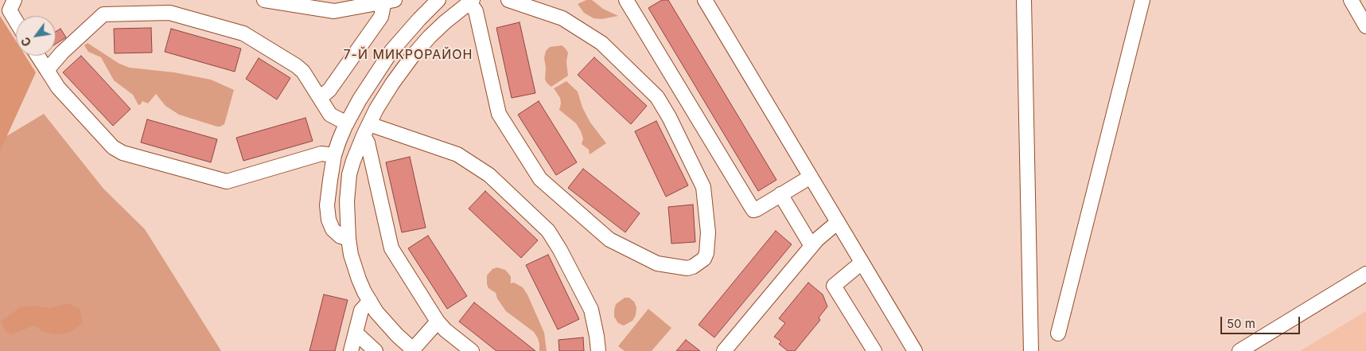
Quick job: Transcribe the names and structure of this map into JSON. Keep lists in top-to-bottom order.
{
  "districts": ["7-Й МИКРОРАЙОН"],
  "scale_bar": "50 m",
  "north": "bottom left"
}
